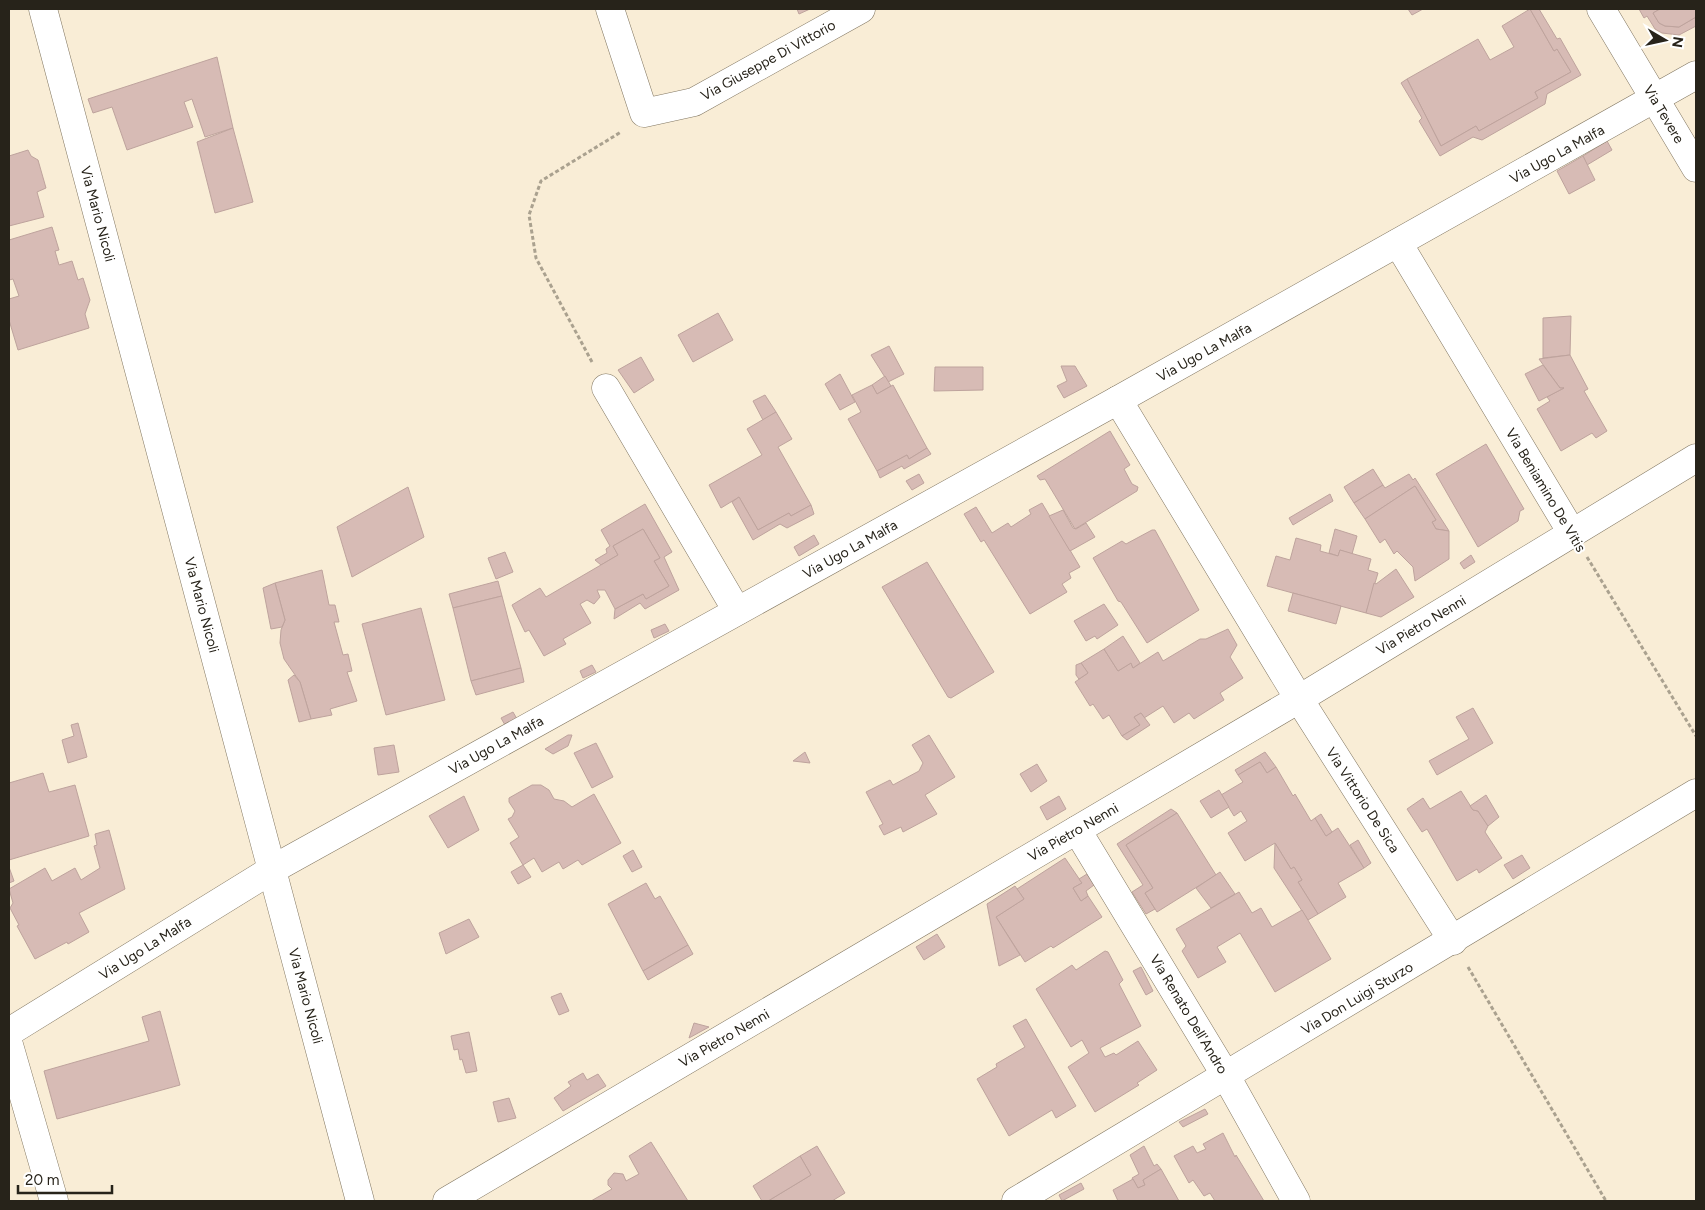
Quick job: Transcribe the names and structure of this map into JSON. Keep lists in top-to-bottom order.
{
  "streets": {
    "street": [
      "Via Giuseppe Di Vittorio",
      "Via Tevere",
      "Via Ugo La Malfa",
      "Via Mario Nicoli",
      "Via Beniamino De Vitis",
      "Via Pietro Nenni",
      "Via Vittorio De Sica",
      "Via Don Luigi Sturzo",
      "Via Renato Dell'Andro"
    ]
  },
  "crossings": [
    ["Via Tevere", "Via Ugo La Malfa"],
    ["Via Ugo La Malfa", "Via Mario Nicoli"],
    ["Via Ugo La Malfa", "Via Beniamino De Vitis"],
    ["Via Ugo La Malfa", "Via Vittorio De Sica"],
    ["Via Beniamino De Vitis", "Via Pietro Nenni"],
    ["Via Pietro Nenni", "Via Vittorio De Sica"],
    ["Via Pietro Nenni", "Via Renato Dell'Andro"],
    ["Via Vittorio De Sica", "Via Don Luigi Sturzo"],
    ["Via Don Luigi Sturzo", "Via Renato Dell'Andro"]
  ],
  "scale_bar": "20 m",
  "north": "right"
}
